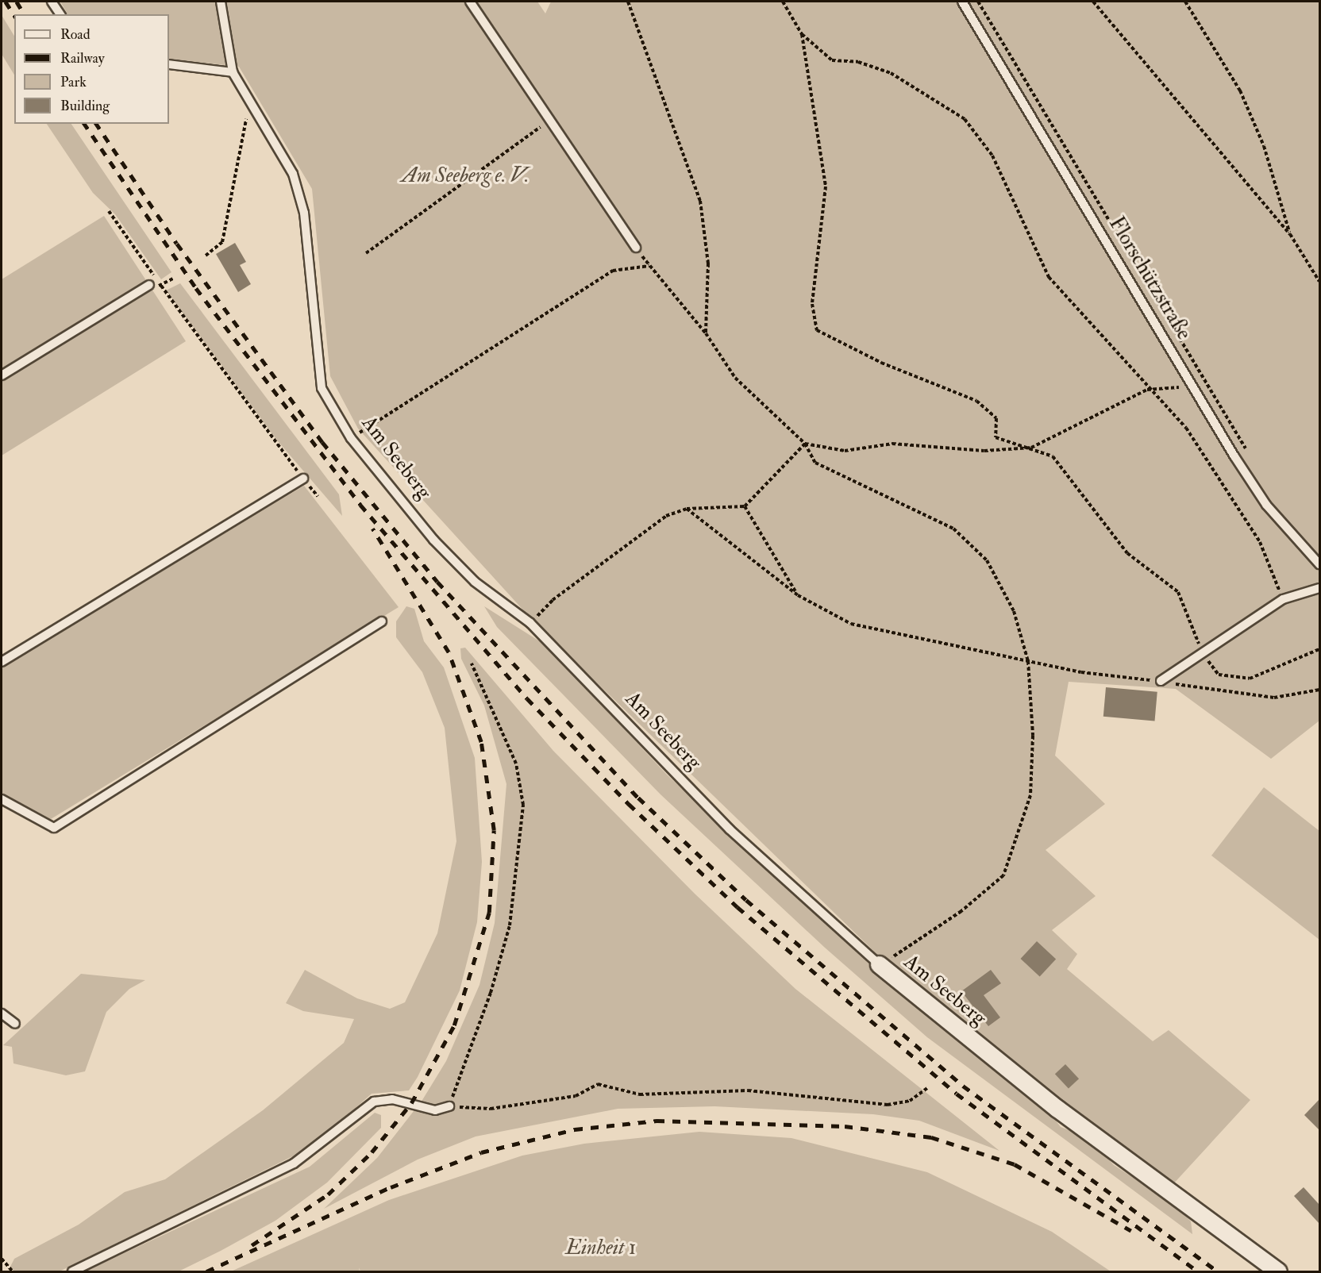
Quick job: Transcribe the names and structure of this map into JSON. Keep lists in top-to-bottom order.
{
  "streets": {
    "street": ["Am Seeberg"],
    "lane": ["Florschützstraße"]
  },
  "parks": ["Am Seeberg e. V.", "Einheit 1"],
  "legend": [
    "Road",
    "Railway",
    "Park",
    "Building"
  ]
}
